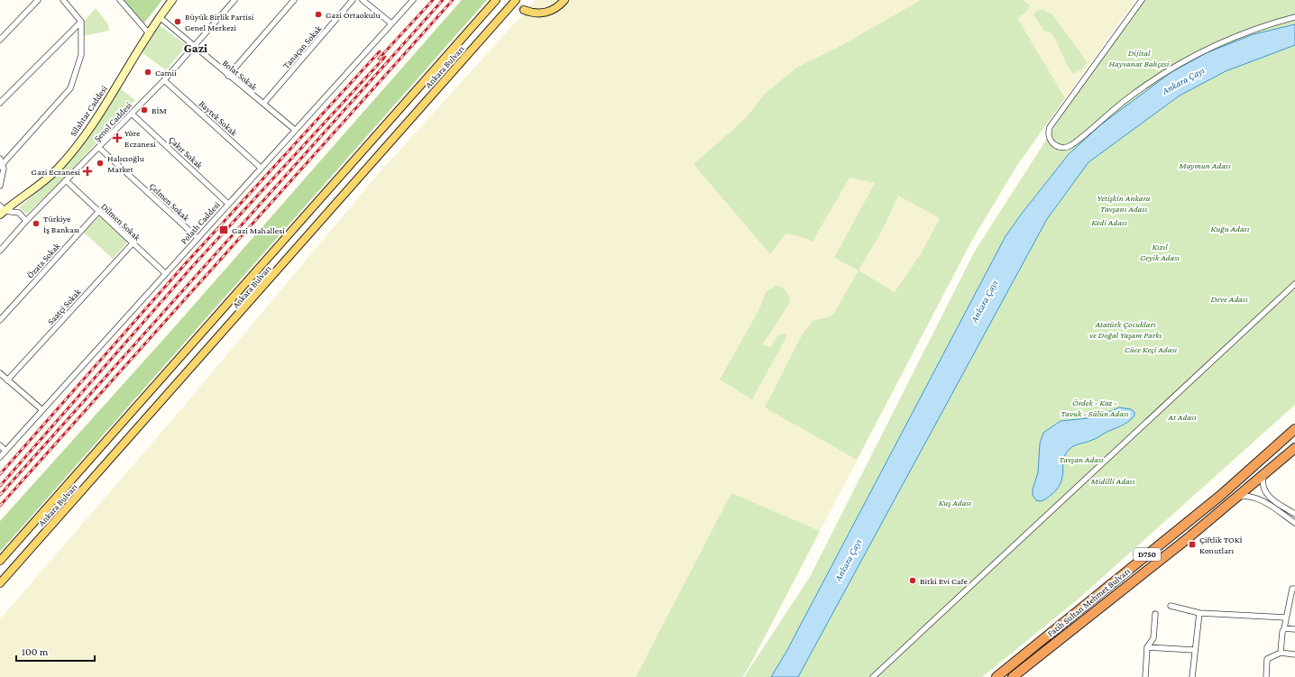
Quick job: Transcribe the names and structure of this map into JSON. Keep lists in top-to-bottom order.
{
  "streets": {
    "highway": ["D750", "Fatih Sultan Mehmet Bulvarı"],
    "main road": ["Ankara Bulvarı", "Silahtar Caddesi"],
    "street": [
      "Tanaçan Sokak",
      "Bolat Sokak",
      "Baytek Sokak",
      "Şenol Caddesi",
      "Çakır Sokak",
      "Çelmen Sokak",
      "Dilmen Sokak",
      "Polatlı Caddesi",
      "Özata Sokak",
      "Saatçi Sokak"
    ]
  },
  "crossings": [
    ["Tanaçan Sokak", "Bolat Sokak"],
    ["Bolat Sokak", "Silahtar Caddesi"],
    ["Bolat Sokak", "Şenol Caddesi"],
    ["Bolat Sokak", "Polatlı Caddesi"],
    ["Baytek Sokak", "Şenol Caddesi"],
    ["Baytek Sokak", "Polatlı Caddesi"],
    ["Şenol Caddesi", "Çakır Sokak"],
    ["Şenol Caddesi", "Çelmen Sokak"],
    ["Şenol Caddesi", "Dilmen Sokak"],
    ["Çakır Sokak", "Polatlı Caddesi"],
    ["Çelmen Sokak", "Polatlı Caddesi"],
    ["Dilmen Sokak", "Polatlı Caddesi"],
    ["Dilmen Sokak", "Özata Sokak"],
    ["Dilmen Sokak", "Saatçi Sokak"]
  ],
  "districts": ["Gazi"],
  "water": ["Ankara Çayı"],
  "parks": [
    "Dijital Hayvanat Bahçesi",
    "Maymun Adası",
    "Yetişkin Ankara Tavşanı Adası",
    "Kedi Adası",
    "Kuğu Adası",
    "Kızıl Geyik Adası",
    "Deve Adası",
    "Atatürk Çocukları ve Doğal Yaşam Parkı",
    "Cüce Keçi Adası",
    "Ördek - Kaz - Tavuk - Sülün Adası",
    "At Adası",
    "Tavşan Adası",
    "Midilli Adası",
    "Kuş Adası"
  ],
  "places": {
    "other": [
      "Gazi Ortaokulu",
      "Büyük Birlik Partisi Genel Merkezi",
      "Camii",
      "BİM",
      "Halıcıoğlu Market",
      "Türkiye İş Bankası",
      "Bitki Evi Cafe"
    ],
    "health": ["Yöre Eczanesi", "Gazi Eczanesi"],
    "transit": ["Gazi Mahallesi", "Çiftlik TOKİ Konutları"]
  },
  "scale_bar": "100 m"
}
